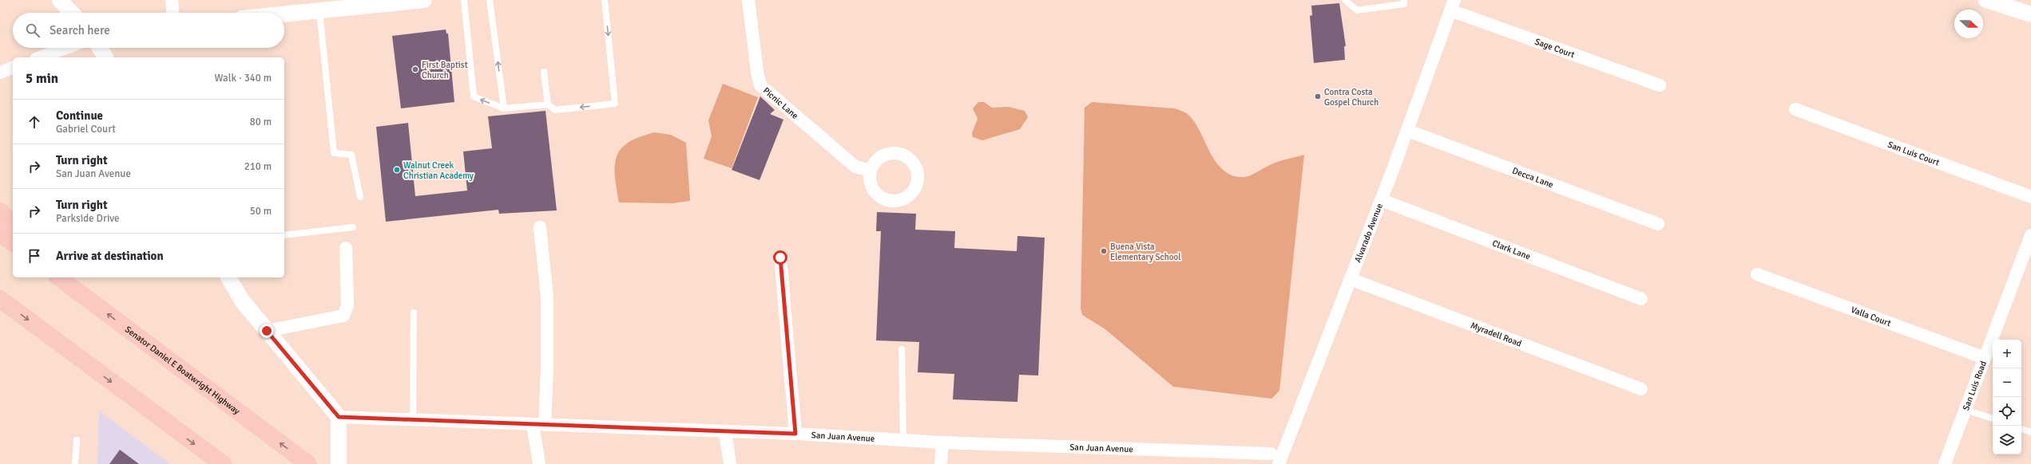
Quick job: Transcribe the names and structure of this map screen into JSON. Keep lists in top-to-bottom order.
{
  "streets": {
    "highway": ["Senator Daniel E Boatwright Highway"],
    "street": [
      "Sage Court",
      "Picnic Lane",
      "San Luis Court",
      "Decca Lane",
      "Alvarado Avenue",
      "Clark Lane",
      "Valla Court",
      "Myradell Road",
      "San Luis Road",
      "San Juan Avenue"
    ]
  },
  "crossings": [
    ["Sage Court", "Alvarado Avenue"],
    ["Decca Lane", "Alvarado Avenue"],
    ["Alvarado Avenue", "Clark Lane"],
    ["Alvarado Avenue", "Myradell Road"],
    ["Valla Court", "San Luis Road"]
  ],
  "places": [
    "First Baptist Church",
    "Contra Costa Gospel Church",
    "Walnut Creek Christian Academy",
    "Buena Vista Elementary School"
  ],
  "north": "right",
  "page": {
    "search": "Search here",
    "heading": ["5 min", "Walk · 340 m"],
    "list": [
      ["Continue", "Gabriel Court", "80 m"],
      ["Turn right", "San Juan Avenue", "210 m"],
      ["Turn right", "Parkside Drive", "50 m"],
      "Arrive at destination"
    ],
    "map_buttons": ["+", "−"]
  }
}
